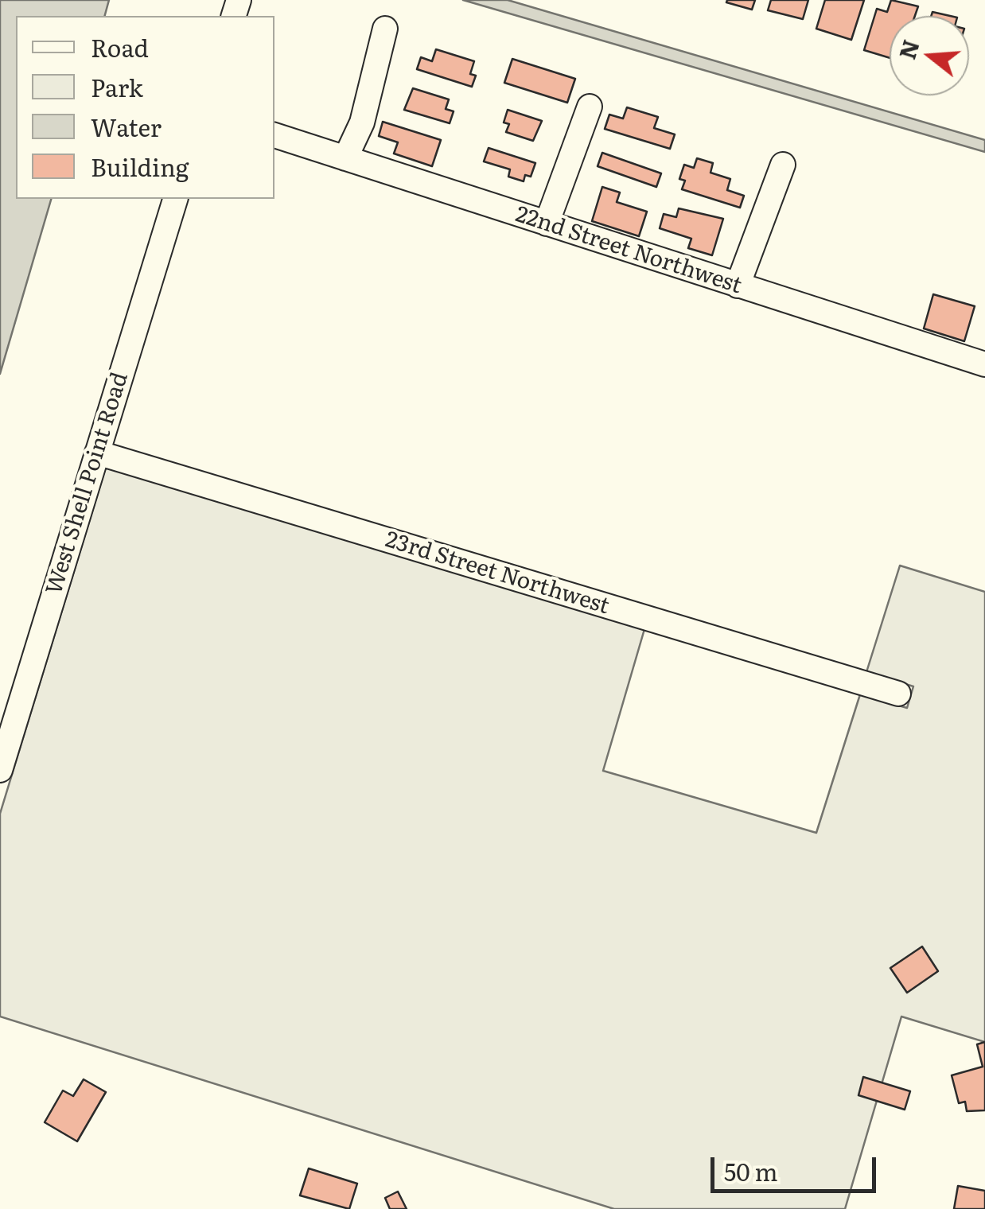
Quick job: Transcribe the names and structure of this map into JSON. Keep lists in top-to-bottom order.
{
  "streets": {
    "street": ["22nd Street Northwest", "West Shell Point Road", "23rd Street Northwest"]
  },
  "crossings": [
    ["West Shell Point Road", "23rd Street Northwest"]
  ],
  "legend": [
    "Road",
    "Park",
    "Water",
    "Building"
  ],
  "scale_bar": "50 m",
  "north": "left"
}
